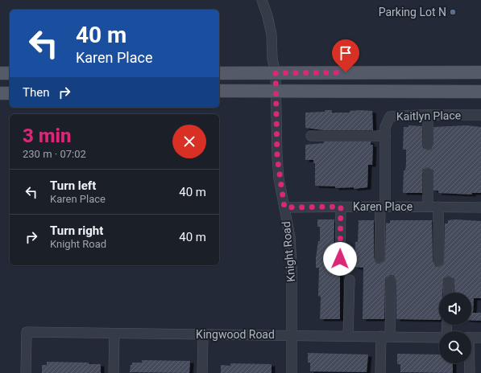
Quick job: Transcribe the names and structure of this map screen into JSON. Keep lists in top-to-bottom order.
{
  "streets": {
    "street": [
      "Kaitlyn Place",
      "Karen Place",
      "Knight Road",
      "Kingwood Road"
    ]
  },
  "crossings": [
    ["Kaitlyn Place", "Karen Place"],
    ["Karen Place", "Knight Road"],
    ["Knight Road", "Kingwood Road"]
  ],
  "places": ["Parking Lot N"],
  "page": {
    "turn": ["40 m", "Karen Place"],
    "then": "Then",
    "heading": ["3 min", "230 m · 07:02"],
    "list": [
      {
        "name": "Turn left",
        "note": "Karen Place",
        "value": "40 m"
      },
      {
        "name": "Turn right",
        "note": "Knight Road",
        "value": "40 m"
      }
    ]
  }
}
